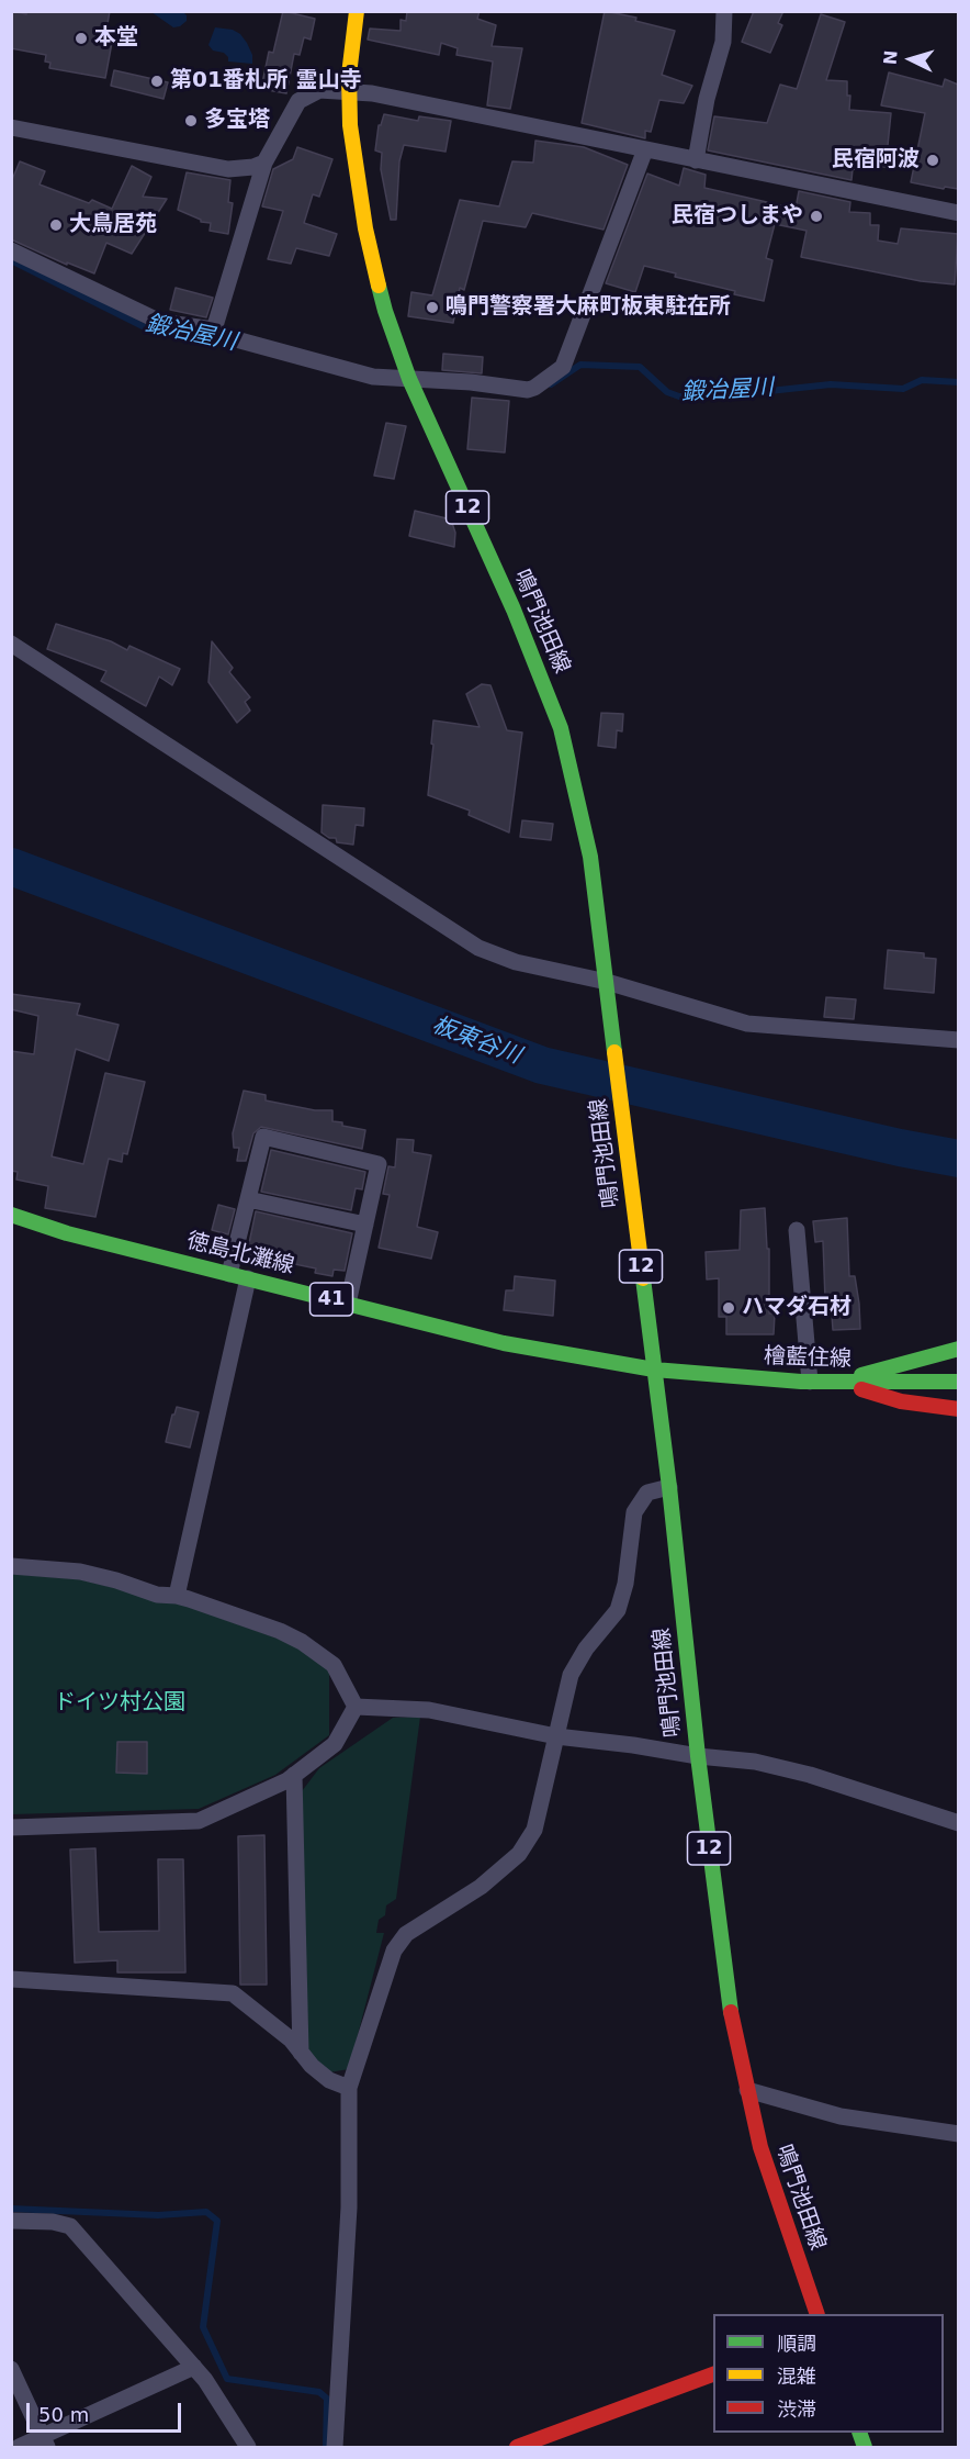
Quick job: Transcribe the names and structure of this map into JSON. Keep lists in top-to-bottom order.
{
  "streets": {
    "main road": [
      "12",
      "鳴門池田線",
      "徳島北灘線",
      "41",
      "檜藍住線"
    ]
  },
  "crossings": [
    ["鳴門池田線", "徳島北灘線"],
    ["鳴門池田線", "檜藍住線"],
    ["徳島北灘線", "檜藍住線"]
  ],
  "water": ["鍛冶屋川", "板東谷川"],
  "parks": ["ドイツ村公園"],
  "places": [
    "本堂",
    "第01番札所 霊山寺",
    "多宝塔",
    "民宿阿波",
    "民宿つしまや",
    "大鳥居苑",
    "鳴門警察署大麻町板東駐在所",
    "ハマダ石材"
  ],
  "legend": ["順調", "混雑", "渋滞"],
  "scale_bar": "50 m",
  "north": "left"
}
